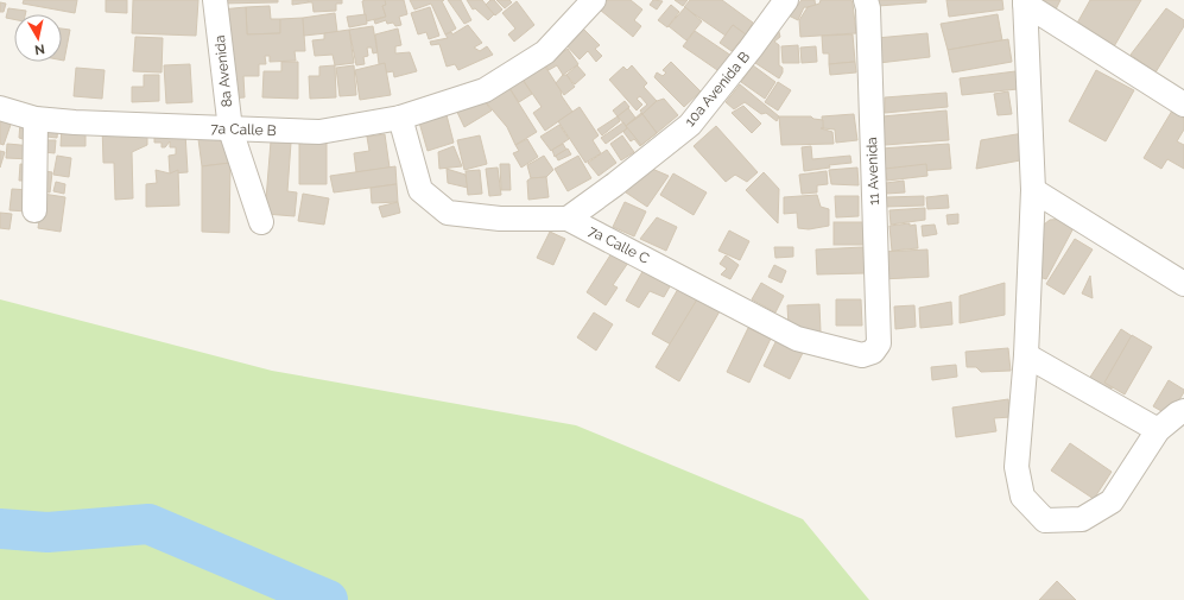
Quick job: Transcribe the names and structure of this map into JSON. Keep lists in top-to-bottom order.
{
  "streets": {
    "street": [
      "8a Avenida",
      "10a Avenida B",
      "7a Calle B",
      "11 Avenida",
      "7a Calle C"
    ]
  },
  "crossings": [
    ["8a Avenida", "7a Calle B"],
    ["10a Avenida B", "7a Calle C"],
    ["7a Calle B", "7a Calle C"],
    ["11 Avenida", "7a Calle C"]
  ],
  "north": "bottom"
}
